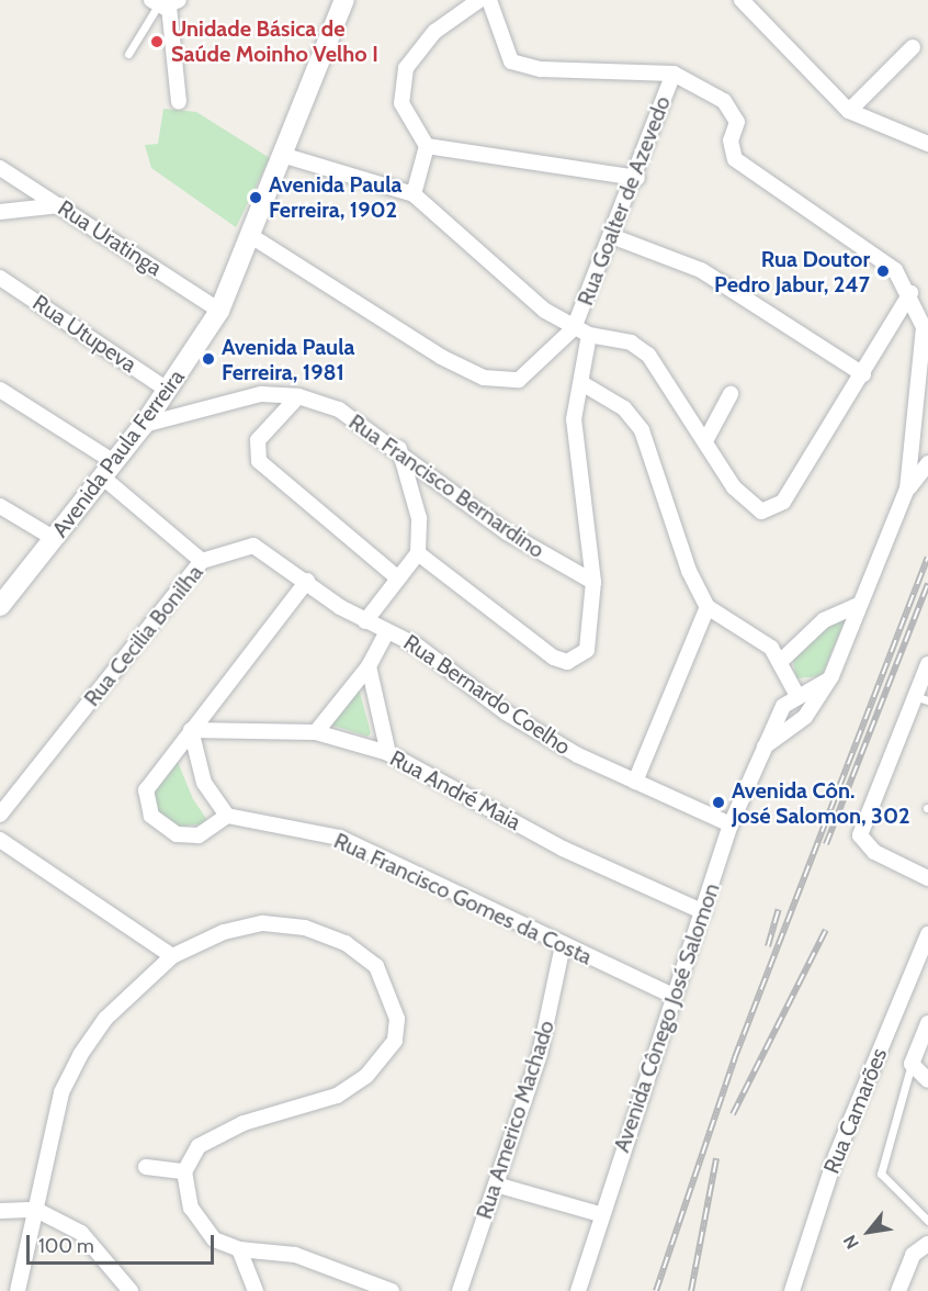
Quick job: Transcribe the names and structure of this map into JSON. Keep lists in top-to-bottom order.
{
  "streets": {
    "main road": ["Avenida Paula Ferreira"],
    "street": [
      "Rua Goalter de Azevedo",
      "Rua Uratinga",
      "Rua Utupeva",
      "Rua Francisco Bernardino",
      "Rua Cecilia Bonilha",
      "Rua Bernardo Coelho",
      "Rua André Maia",
      "Rua Francisco Gomes da Costa",
      "Avenida Cônego José Salomon",
      "Rua Camarões",
      "Rua Americo Machado"
    ]
  },
  "crossings": [
    ["Rua Uratinga", "Avenida Paula Ferreira"],
    ["Rua Utupeva", "Avenida Paula Ferreira"],
    ["Avenida Paula Ferreira", "Rua Francisco Bernardino"],
    ["Rua Cecilia Bonilha", "Rua Bernardo Coelho"],
    ["Rua Bernardo Coelho", "Avenida Cônego José Salomon"],
    ["Rua André Maia", "Avenida Cônego José Salomon"],
    ["Rua Francisco Gomes da Costa", "Avenida Cônego José Salomon"],
    ["Rua Francisco Gomes da Costa", "Rua Americo Machado"]
  ],
  "places": [
    "Unidade Básica de Saúde Moinho Velho I",
    "Avenida Paula Ferreira, 1902",
    "Rua Doutor Pedro Jabur, 247",
    "Avenida Paula Ferreira, 1981",
    "Avenida Côn. José Salomon, 302"
  ],
  "scale_bar": "100 m",
  "north": "bottom left"
}
